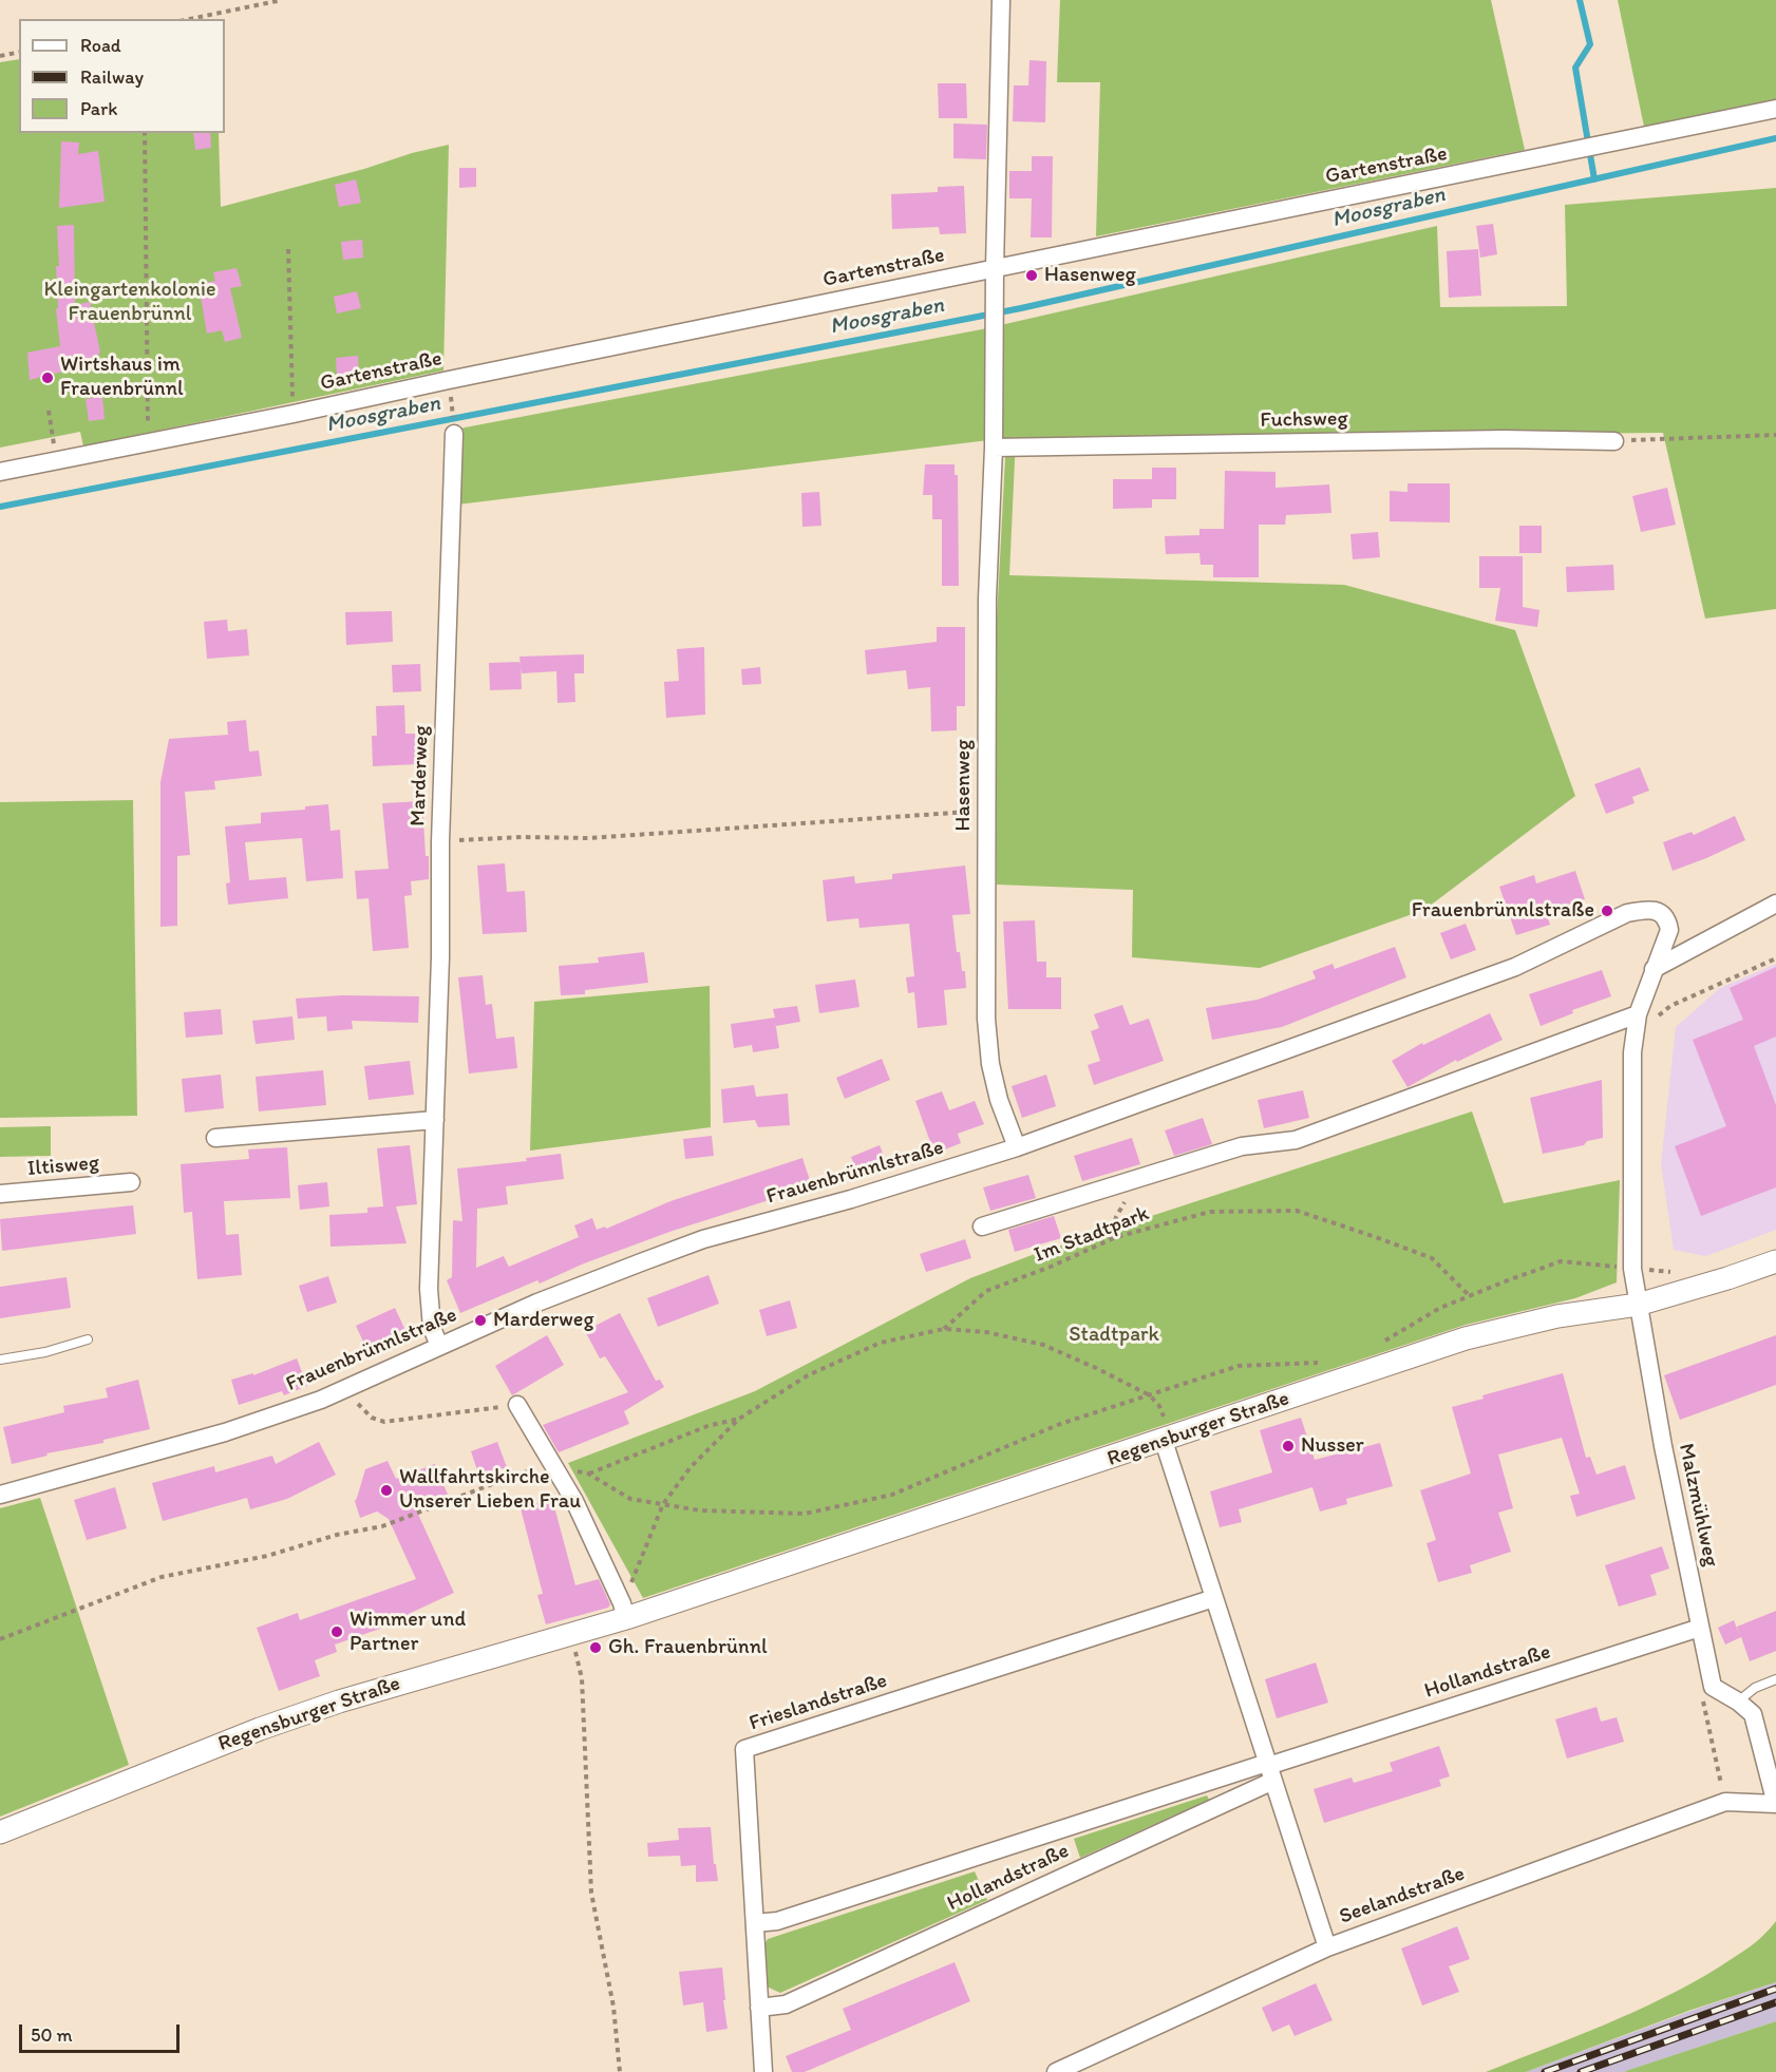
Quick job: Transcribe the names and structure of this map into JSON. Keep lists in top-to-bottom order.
{
  "streets": {
    "street": [
      "Gartenstraße",
      "Fuchsweg",
      "Marderweg",
      "Hasenweg",
      "Iltisweg",
      "Frauenbrünnlstraße",
      "Regensburger Straße",
      "Malzmühlweg",
      "Hollandstraße",
      "Frieslandstraße",
      "Seelandstraße"
    ],
    "path": ["Im Stadtpark"]
  },
  "crossings": [
    ["Gartenstraße", "Hasenweg"],
    ["Fuchsweg", "Hasenweg"],
    ["Marderweg", "Frauenbrünnlstraße"],
    ["Hasenweg", "Frauenbrünnlstraße"],
    ["Frauenbrünnlstraße", "Regensburger Straße"],
    ["Frauenbrünnlstraße", "Malzmühlweg"],
    ["Im Stadtpark", "Regensburger Straße"],
    ["Regensburger Straße", "Malzmühlweg"],
    ["Malzmühlweg", "Hollandstraße"],
    ["Malzmühlweg", "Seelandstraße"],
    ["Hollandstraße", "Frieslandstraße"]
  ],
  "water": ["Moosgraben"],
  "parks": ["Kleingartenkolonie Frauenbrünnl", "Stadtpark"],
  "places": [
    "Hasenweg",
    "Wirtshaus im Frauenbrünnl",
    "Frauenbrünnlstraße",
    "Marderweg",
    "Nusser",
    "Wallfahrtskirche Unserer Lieben Frau",
    "Wimmer und Partner",
    "Gh. Frauenbrünnl"
  ],
  "legend": ["Road", "Railway", "Park"],
  "scale_bar": "50 m"
}
